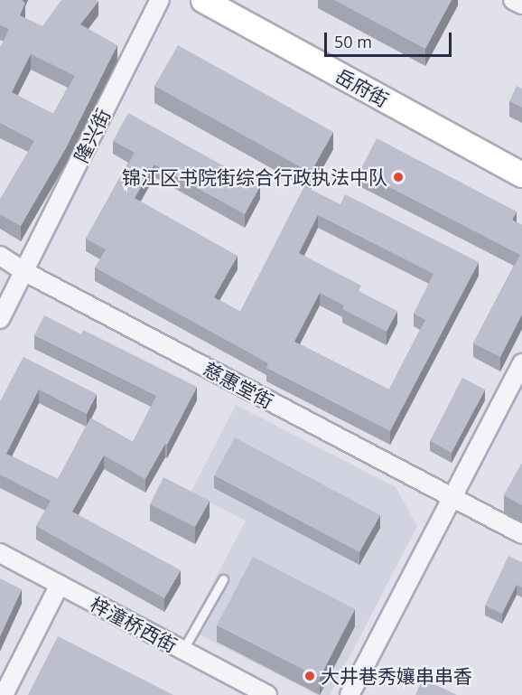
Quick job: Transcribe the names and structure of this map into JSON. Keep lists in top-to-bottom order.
{
  "streets": {
    "street": [
      "岳府街",
      "隆兴街",
      "慈惠堂街",
      "梓潼桥西街"
    ]
  },
  "crossings": [
    ["隆兴街", "慈惠堂街"]
  ],
  "places": ["锦江区书院街综合行政执法中队", "大井巷秀孃串串香"],
  "scale_bar": "50 m"
}
